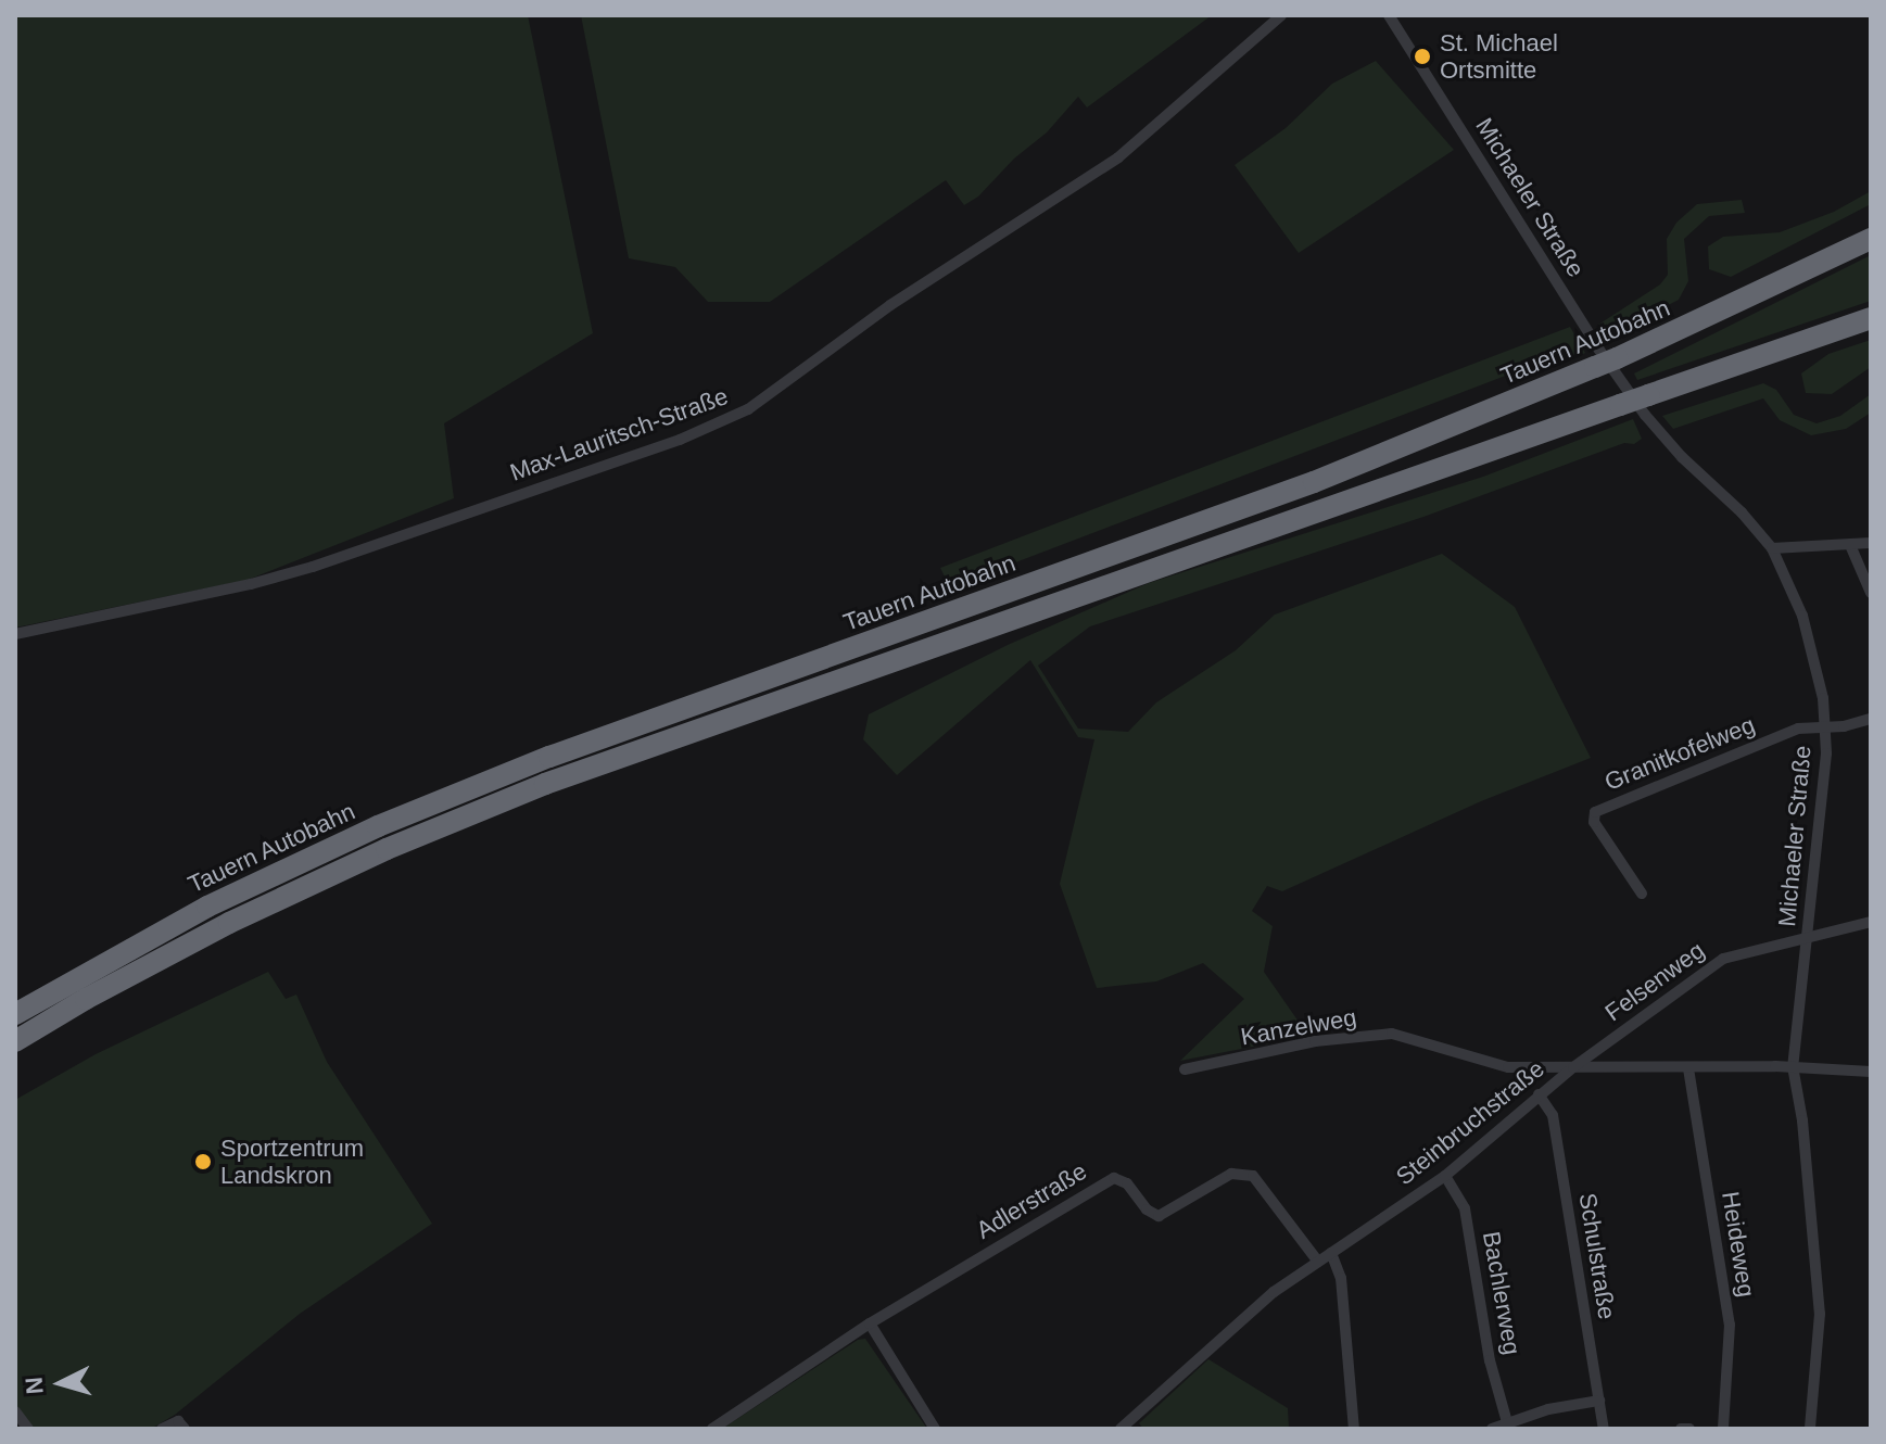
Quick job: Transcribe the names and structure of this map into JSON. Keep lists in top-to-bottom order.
{
  "streets": {
    "highway": ["Tauern Autobahn"],
    "street": [
      "Michaeler Straße",
      "Max-Lauritsch-Straße",
      "Granitkofelweg",
      "Felsenweg",
      "Kanzelweg",
      "Steinbruchstraße",
      "Adlerstraße",
      "Heideweg",
      "Schulstraße",
      "Bachlerweg"
    ]
  },
  "crossings": [
    ["Michaeler Straße", "Granitkofelweg"],
    ["Michaeler Straße", "Felsenweg"],
    ["Michaeler Straße", "Steinbruchstraße"],
    ["Felsenweg", "Kanzelweg"],
    ["Felsenweg", "Steinbruchstraße"],
    ["Kanzelweg", "Steinbruchstraße"],
    ["Steinbruchstraße", "Adlerstraße"],
    ["Steinbruchstraße", "Heideweg"],
    ["Steinbruchstraße", "Schulstraße"],
    ["Steinbruchstraße", "Bachlerweg"]
  ],
  "places": ["St. Michael Ortsmitte", "Sportzentrum Landskron"],
  "north": "left"
}
